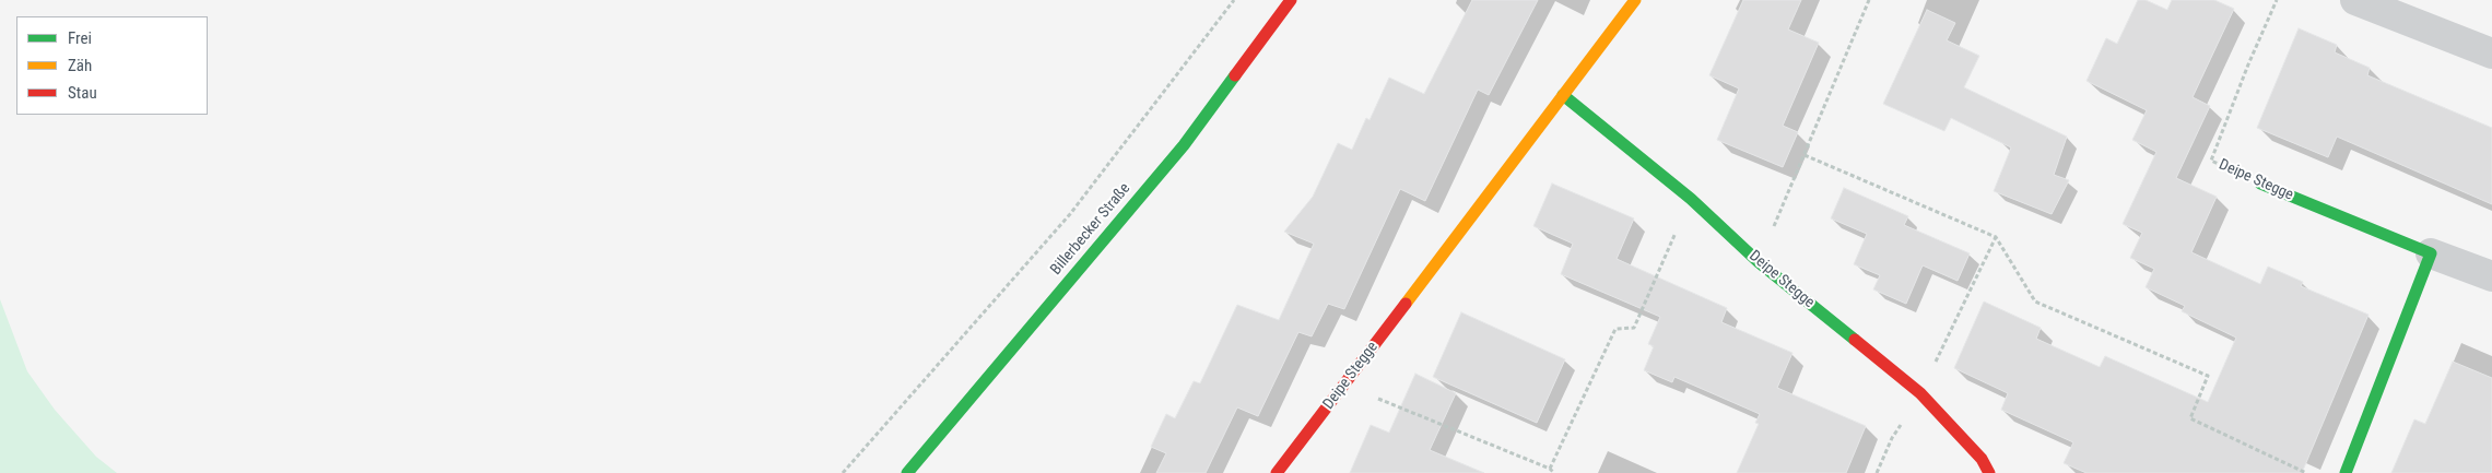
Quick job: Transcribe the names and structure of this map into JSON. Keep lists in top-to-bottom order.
{
  "streets": {
    "street": ["Deipe Stegge", "Billerbecker Straße"]
  },
  "legend": ["Frei", "Zäh", "Stau"]
}
